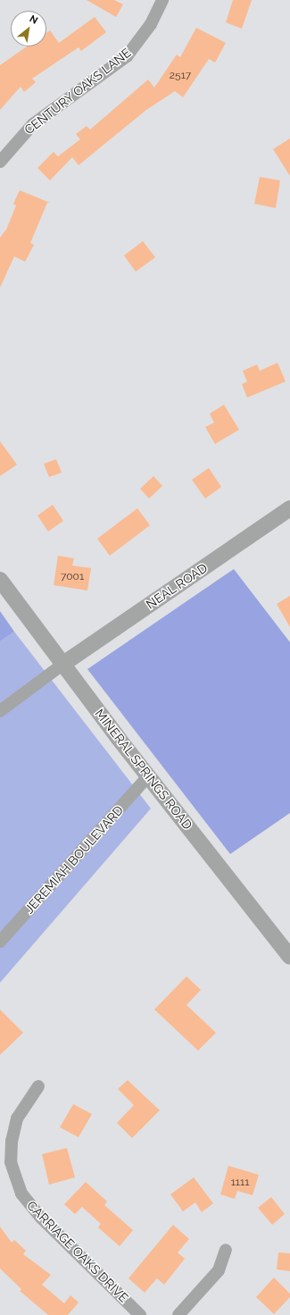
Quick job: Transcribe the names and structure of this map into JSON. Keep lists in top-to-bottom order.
{
  "streets": {
    "street": [
      "CENTURY OAKS LANE",
      "NEAL ROAD",
      "MINERAL SPRINGS ROAD",
      "JEREMIAH BOULEVARD",
      "CARRIAGE OAKS DRIVE"
    ]
  },
  "crossings": [
    ["NEAL ROAD", "MINERAL SPRINGS ROAD"],
    ["MINERAL SPRINGS ROAD", "JEREMIAH BOULEVARD"]
  ],
  "house_numbers": ["2517", "7001", "1111"],
  "north": "top right"
}
